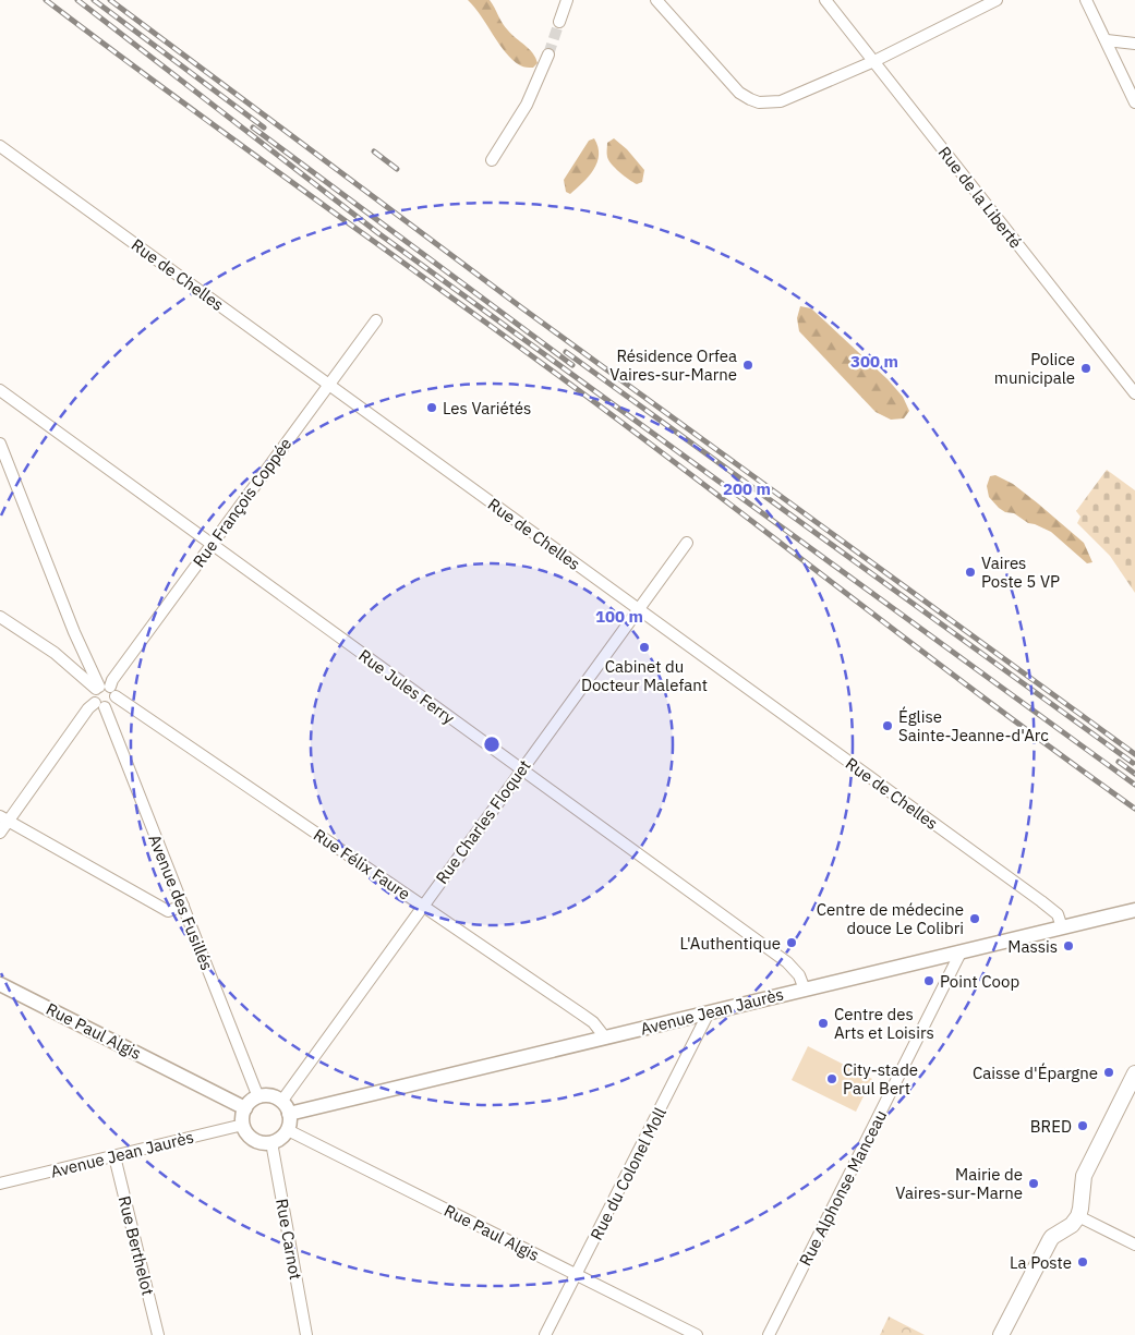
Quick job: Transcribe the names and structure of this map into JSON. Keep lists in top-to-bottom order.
{
  "streets": {
    "street": [
      "Rue de la Liberté",
      "Rue de Chelles",
      "Rue François Coppée",
      "Rue Jules Ferry",
      "Rue Charles Floquet",
      "Rue Félix Faure",
      "Avenue des Fusillés",
      "Avenue Jean Jaurès",
      "Rue Paul Algis",
      "Rue du Colonel Moll",
      "Rue Alphonse Manceau",
      "Rue Carnot",
      "Rue Berthelot"
    ]
  },
  "crossings": [
    ["Rue de Chelles", "Rue François Coppée"],
    ["Rue de Chelles", "Rue Charles Floquet"],
    ["Rue de Chelles", "Avenue Jean Jaurès"],
    ["Rue François Coppée", "Rue Jules Ferry"],
    ["Rue François Coppée", "Rue Félix Faure"],
    ["Rue François Coppée", "Avenue des Fusillés"],
    ["Rue Jules Ferry", "Rue Charles Floquet"],
    ["Rue Jules Ferry", "Avenue Jean Jaurès"],
    ["Rue Charles Floquet", "Rue Félix Faure"],
    ["Rue Charles Floquet", "Avenue des Fusillés"],
    ["Rue Charles Floquet", "Avenue Jean Jaurès"],
    ["Rue Charles Floquet", "Rue Paul Algis"],
    ["Rue Charles Floquet", "Rue Carnot"],
    ["Rue Félix Faure", "Avenue Jean Jaurès"],
    ["Avenue des Fusillés", "Avenue Jean Jaurès"],
    ["Avenue des Fusillés", "Rue Paul Algis"],
    ["Avenue des Fusillés", "Rue Carnot"],
    ["Avenue Jean Jaurès", "Rue Paul Algis"],
    ["Avenue Jean Jaurès", "Rue du Colonel Moll"],
    ["Avenue Jean Jaurès", "Rue Alphonse Manceau"],
    ["Avenue Jean Jaurès", "Rue Carnot"],
    ["Avenue Jean Jaurès", "Rue Berthelot"],
    ["Rue Paul Algis", "Rue du Colonel Moll"],
    ["Rue Paul Algis", "Rue Carnot"]
  ],
  "places": [
    "Résidence Orfea Vaires-sur-Marne",
    "Police municipale",
    "Les Variétés",
    "Vaires Poste 5 VP",
    "Cabinet du Docteur Malefant",
    "Église Sainte-Jeanne-d'Arc",
    "Centre de médecine douce Le Colibri",
    "L'Authentique",
    "Massis",
    "Point Coop",
    "Centre des Arts et Loisirs",
    "Caisse d'Épargne",
    "City-stade Paul Bert",
    "BRED",
    "Mairie de Vaires-sur-Marne",
    "La Poste"
  ],
  "rings": ["300 m", "200 m", "100 m"]
}
